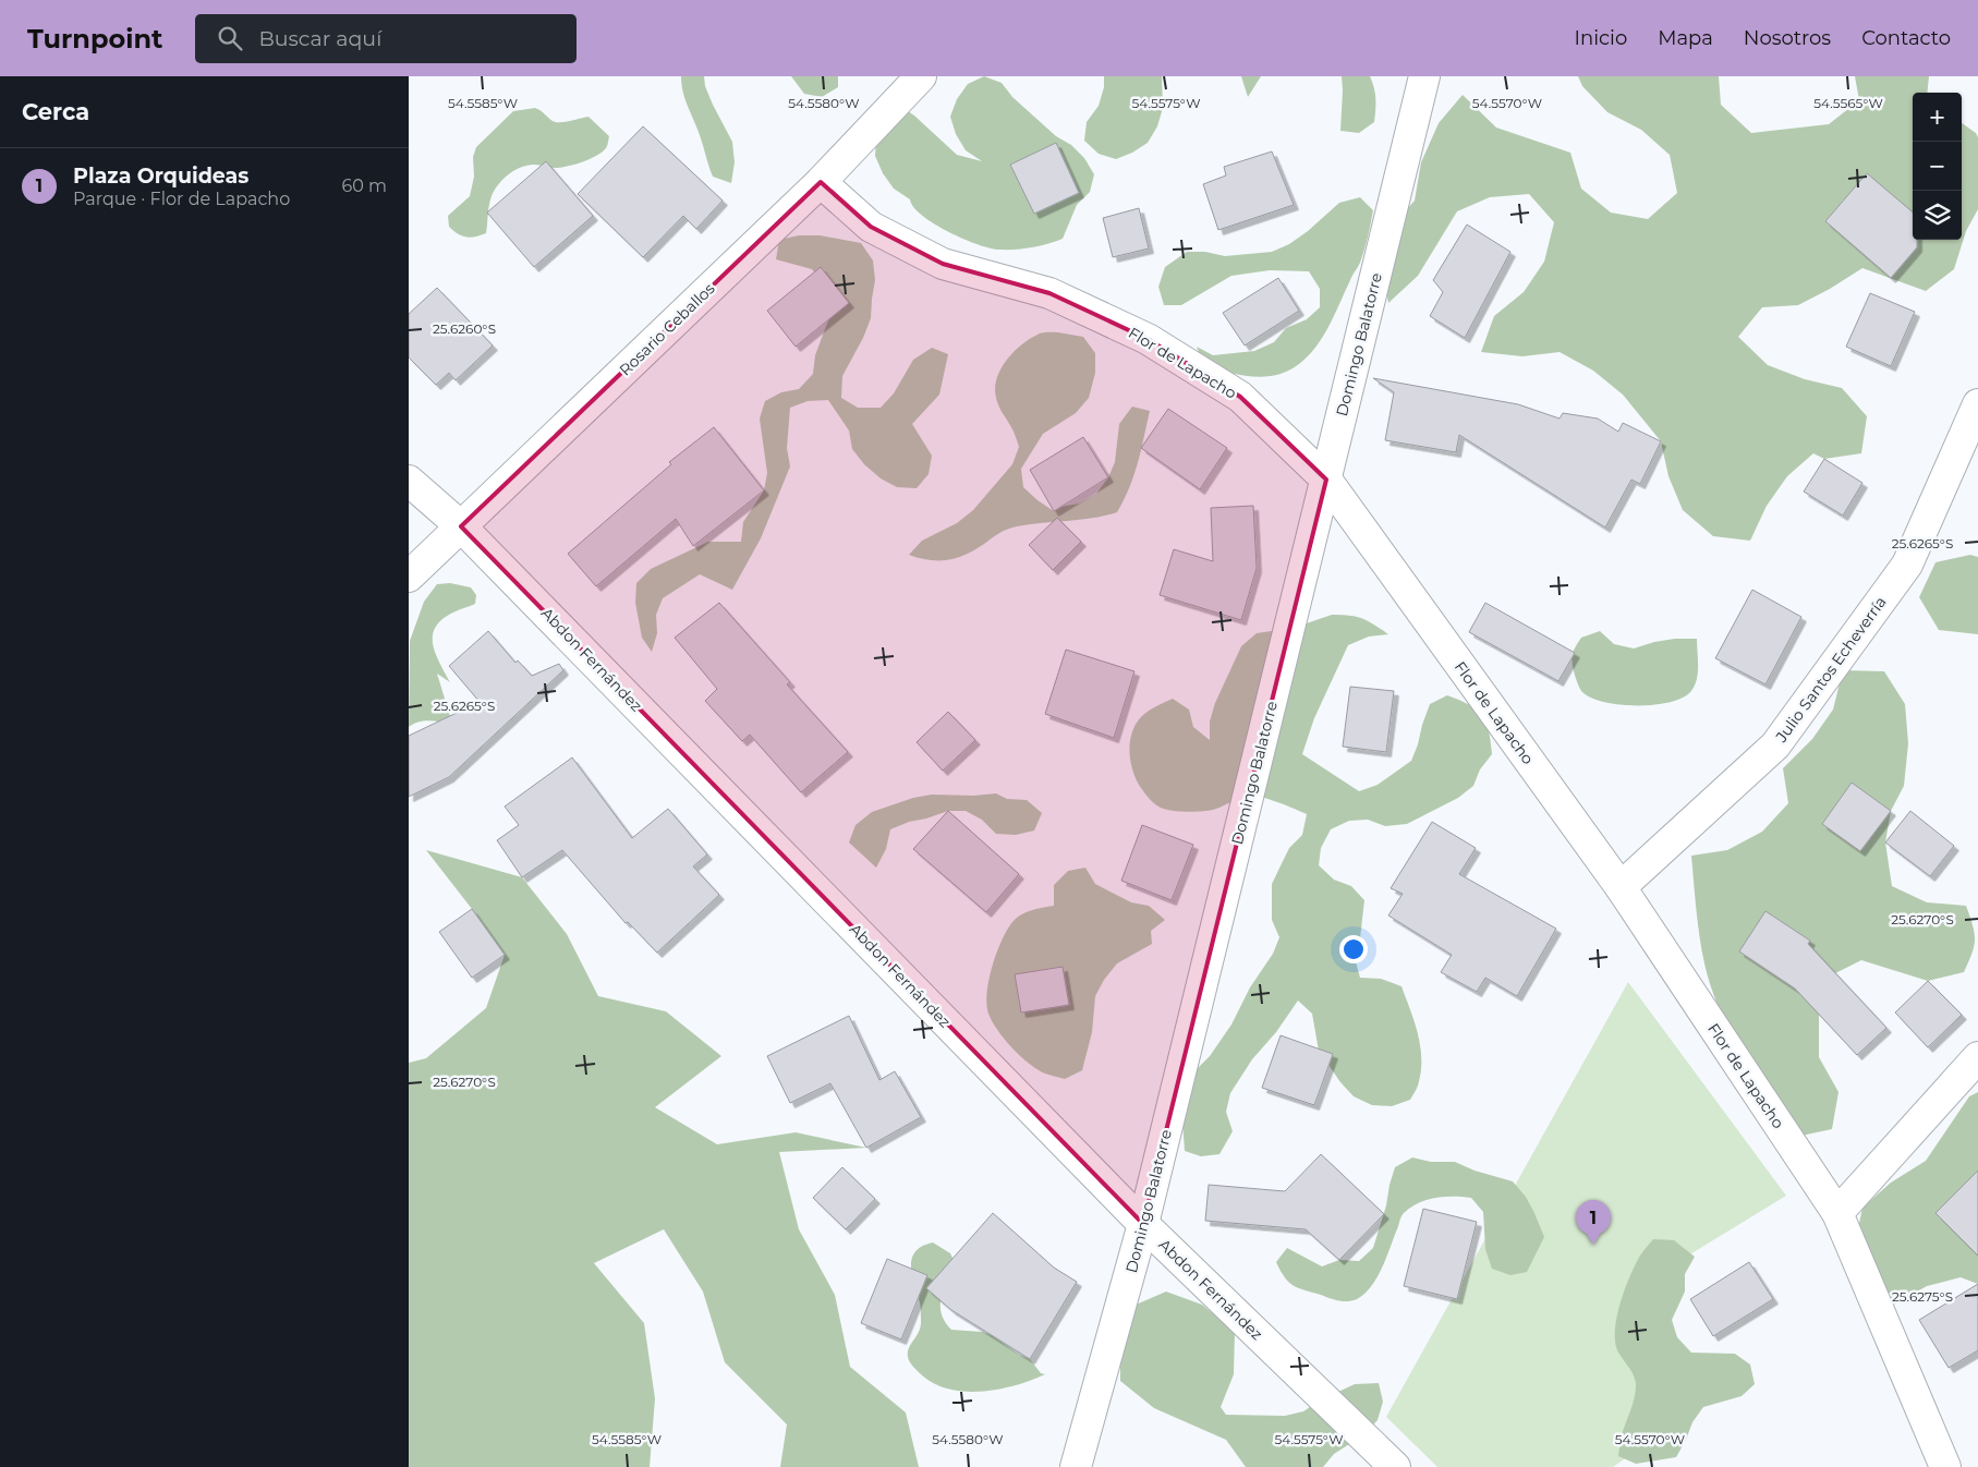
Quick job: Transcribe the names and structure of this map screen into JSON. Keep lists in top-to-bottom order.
{
  "streets": {
    "street": [
      "Rosario Ceballos",
      "Domingo Balatorre",
      "Flor de Lapacho",
      "Abdon Fernández",
      "Julio Santos Echeverría"
    ]
  },
  "crossings": [
    ["Rosario Ceballos", "Flor de Lapacho"],
    ["Rosario Ceballos", "Abdon Fernández"],
    ["Domingo Balatorre", "Flor de Lapacho"],
    ["Domingo Balatorre", "Abdon Fernández"],
    ["Flor de Lapacho", "Julio Santos Echeverría"]
  ],
  "page": {
    "header": "Turnpoint",
    "search": "Buscar aquí",
    "nav": [
      "Inicio",
      "Mapa",
      "Nosotros",
      "Contacto"
    ],
    "heading": "Cerca",
    "map_buttons": ["+", "−"],
    "list": [
      {
        "mark": "1",
        "name": "Plaza Orquideas",
        "note": "Parque · Flor de Lapacho",
        "value": "60 m"
      }
    ],
    "pins": "1"
  },
  "coordinates": [
    "54.5585°W",
    "54.5580°W",
    "54.5575°W",
    "54.5570°W",
    "54.5565°W",
    "25.6260°S",
    "25.6265°S",
    "25.6270°S",
    "25.6275°S"
  ]
}
